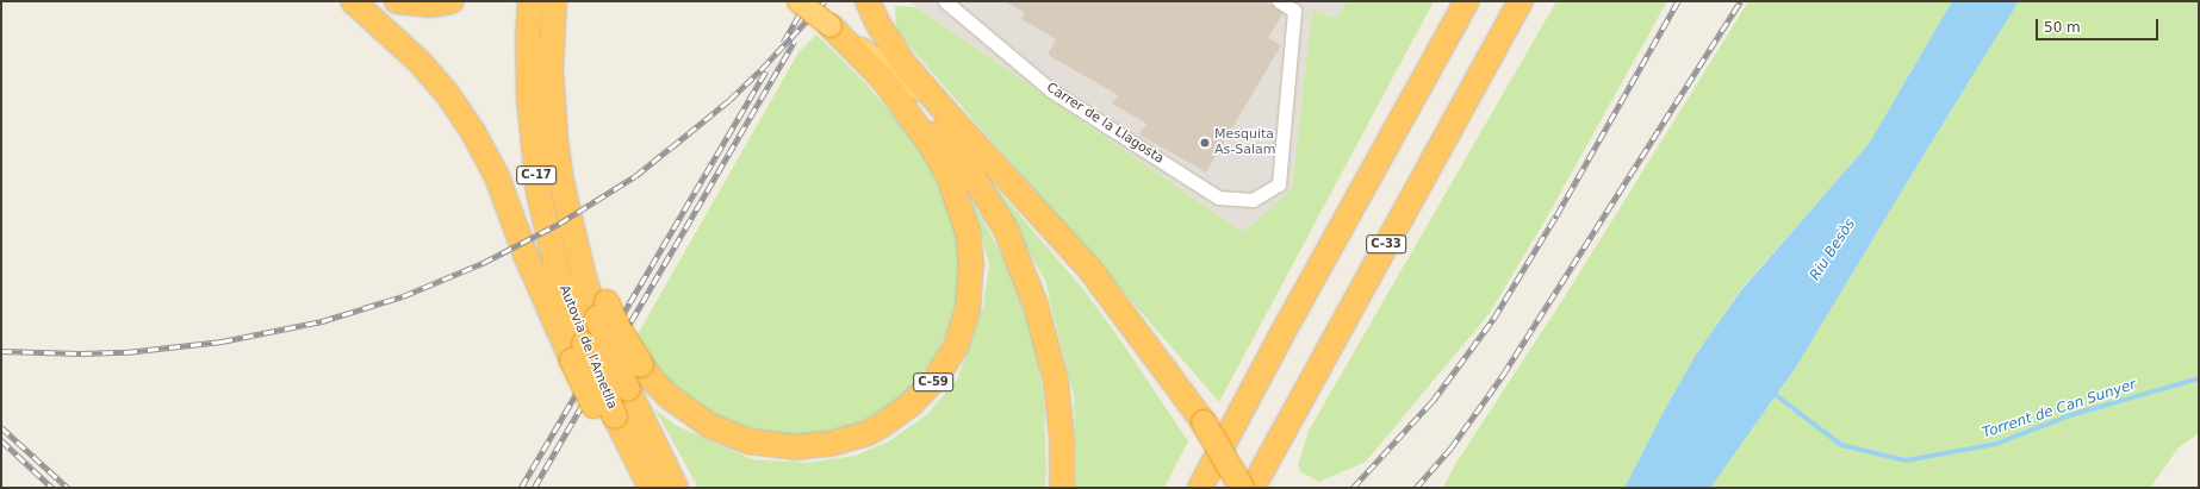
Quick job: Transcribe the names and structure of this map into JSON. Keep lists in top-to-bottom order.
{
  "streets": {
    "highway": [
      "C-17",
      "C-33",
      "Autovia de l'Ametlla",
      "C-59"
    ],
    "street": ["Carrer de la Llagosta"]
  },
  "crossings": [
    ["C-17", "C-59"]
  ],
  "water": ["Riu Besòs", "Torrent de Can Sunyer"],
  "places": ["Mesquita As-Salam"],
  "scale_bar": "50 m"
}
